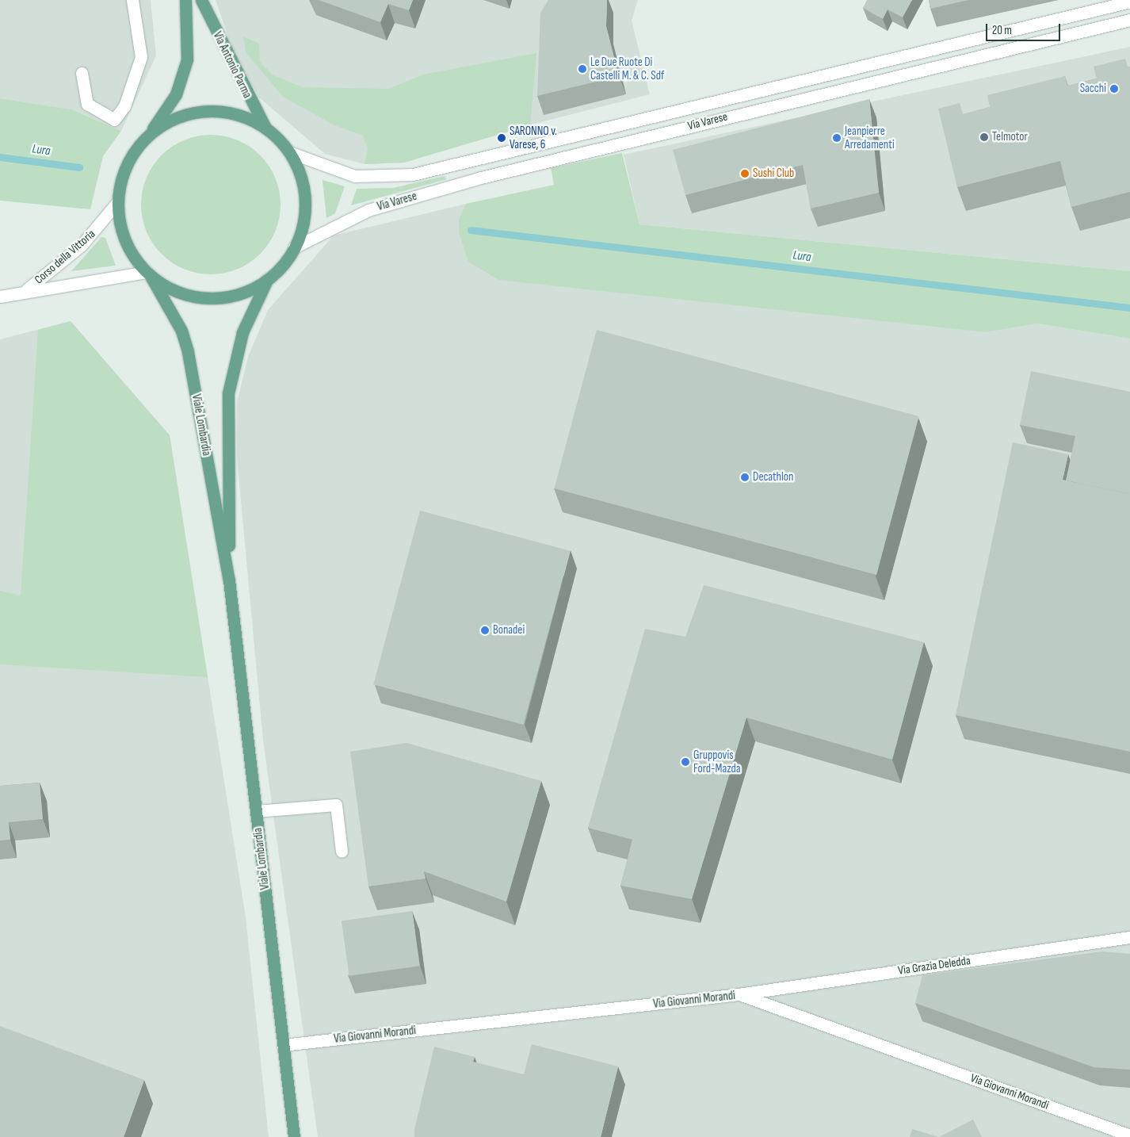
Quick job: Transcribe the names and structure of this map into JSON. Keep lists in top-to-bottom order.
{
  "streets": {
    "main road": ["Via Antonio Parma", "Viale Lombardia"],
    "street": [
      "Via Varese",
      "Corso della Vittoria",
      "Via Grazia Deledda",
      "Via Giovanni Morandi"
    ]
  },
  "crossings": [
    ["Corso della Vittoria", "Viale Lombardia"],
    ["Viale Lombardia", "Via Giovanni Morandi"],
    ["Via Grazia Deledda", "Via Giovanni Morandi"]
  ],
  "water": ["Lura"],
  "places": [
    "Le Due Ruote Di Castelli M. & C. Sdf",
    "Sacchi",
    "Telmotor",
    "SARONNO v. Varese, 6",
    "Jeanpierre Arredamenti",
    "Sushi Club",
    "Decathlon",
    "Bonadei",
    "Gruppovis Ford-Mazda"
  ],
  "scale_bar": "20 m"
}
